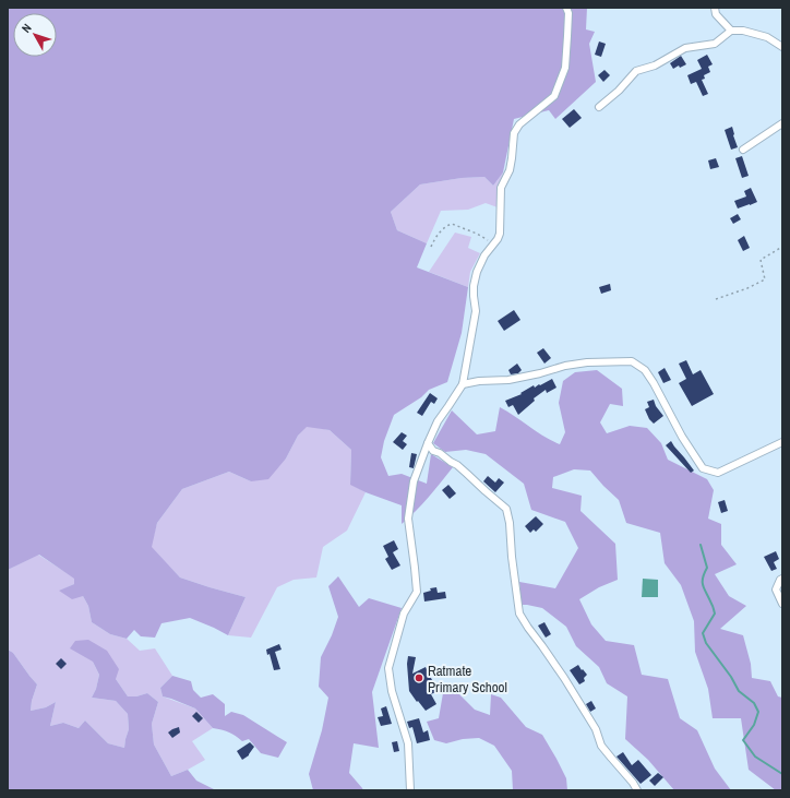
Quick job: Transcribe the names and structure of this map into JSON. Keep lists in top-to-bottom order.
{
  "places": ["Ratmate Primary School"],
  "north": "top left"
}
